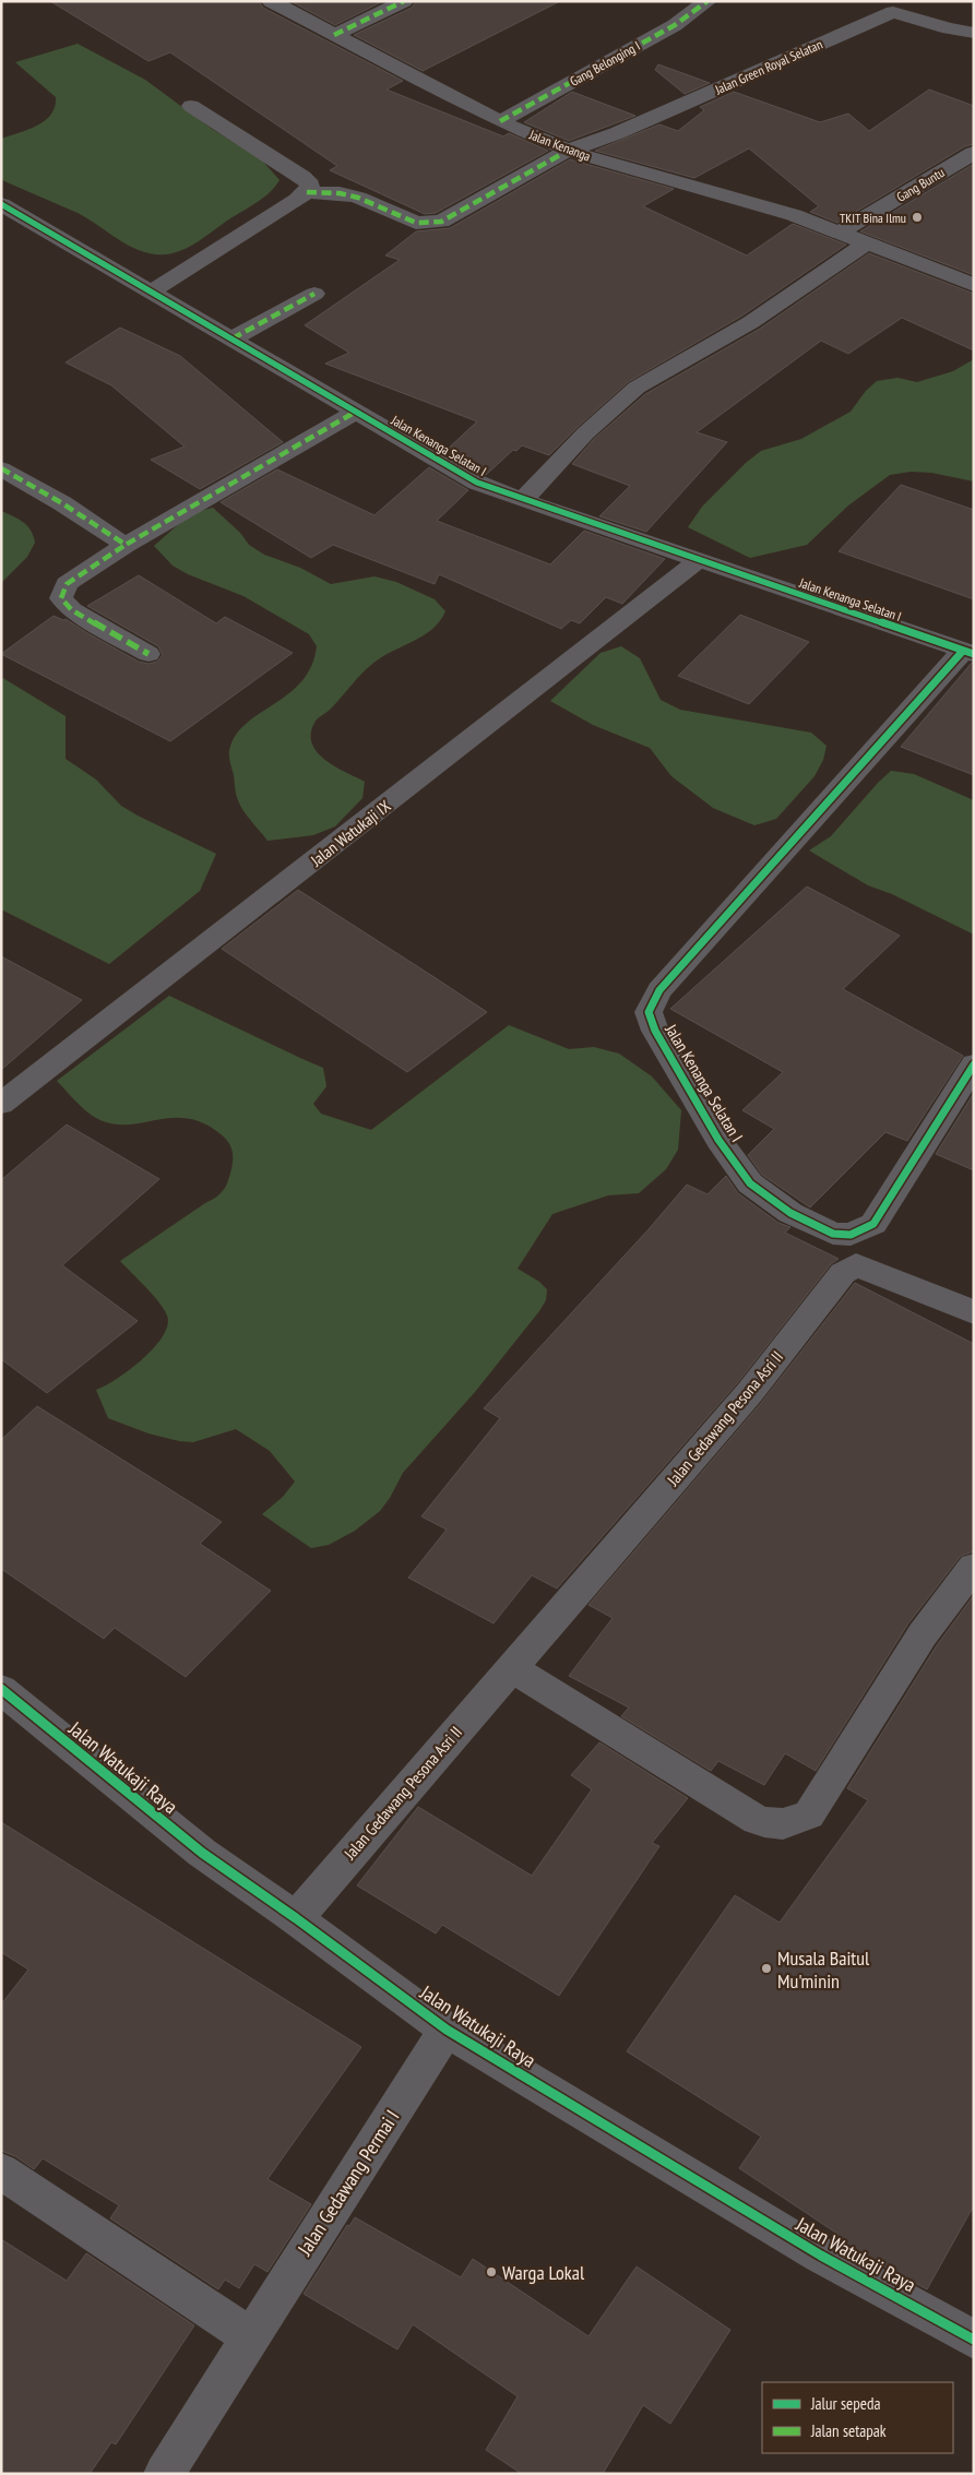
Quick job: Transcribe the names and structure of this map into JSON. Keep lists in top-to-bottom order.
{
  "streets": {
    "street": [
      "Gang Belonging I",
      "Jalan Green Royal Selatan",
      "Jalan Kenanga",
      "Gang Buntu",
      "Jalan Kenanga Selatan I",
      "Jalan Watukaji IX",
      "Jalan Gedawang Pesona Asri II",
      "Jalan Watukaji Raya",
      "Jalan Gedawang Permai I"
    ]
  },
  "crossings": [
    ["Gang Belonging I", "Jalan Kenanga"],
    ["Jalan Green Royal Selatan", "Jalan Kenanga"],
    ["Jalan Kenanga", "Gang Buntu"],
    ["Jalan Kenanga Selatan I", "Jalan Watukaji IX"],
    ["Jalan Gedawang Pesona Asri II", "Jalan Watukaji Raya"],
    ["Jalan Watukaji Raya", "Jalan Gedawang Permai I"]
  ],
  "places": ["TKIT Bina Ilmu", "Musala Baitul Mu'minin", "Warga Lokal"],
  "legend": ["Jalur sepeda", "Jalan setapak"]
}
